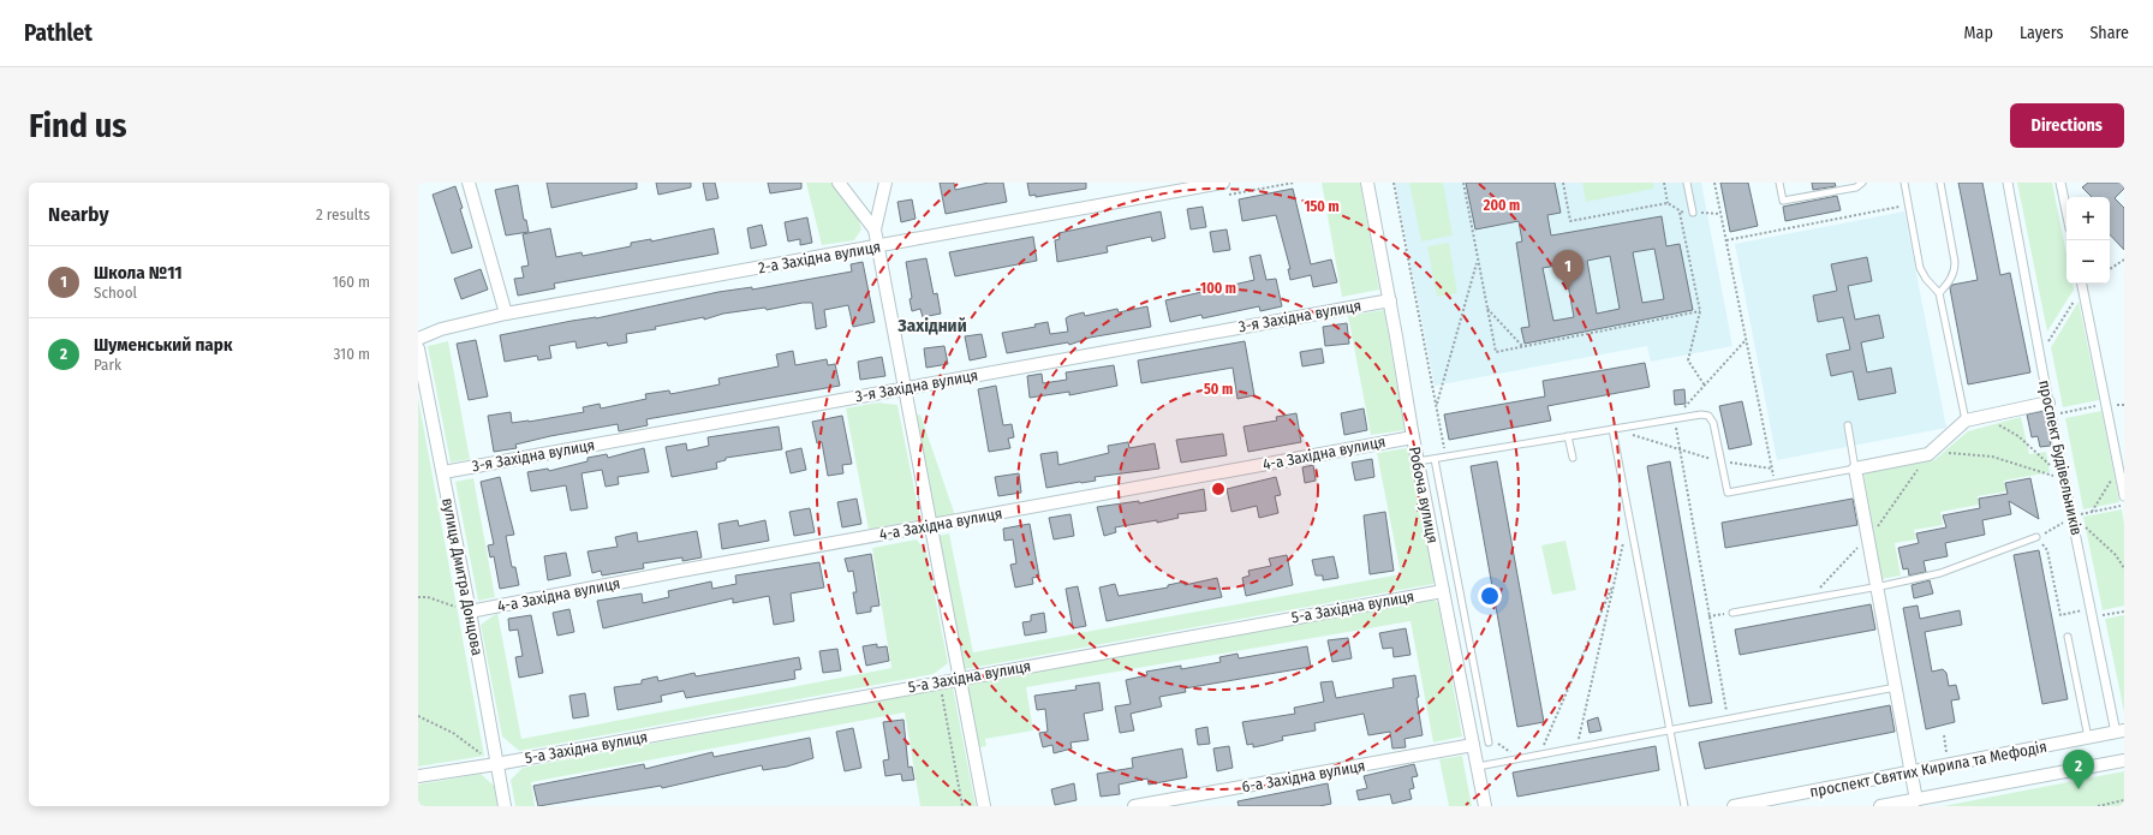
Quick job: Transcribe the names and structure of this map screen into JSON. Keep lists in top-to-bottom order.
{
  "streets": {
    "street": [
      "2-а Західна вулиця",
      "3-я Західна вулиця",
      "4-а Західна вулиця",
      "проспект Будівельників",
      "Робоча вулиця",
      "вулиця Дмитра Донцова",
      "5-а Західна вулиця",
      "проспект Святих Кирила та Мефодія",
      "6-а Західна вулиця"
    ]
  },
  "crossings": [
    ["3-я Західна вулиця", "Робоча вулиця"],
    ["3-я Західна вулиця", "вулиця Дмитра Донцова"],
    ["4-а Західна вулиця", "Робоча вулиця"],
    ["4-а Західна вулиця", "вулиця Дмитра Донцова"],
    ["проспект Будівельників", "проспект Святих Кирила та Мефодія"],
    ["Робоча вулиця", "5-а Західна вулиця"],
    ["Робоча вулиця", "6-а Західна вулиця"],
    ["вулиця Дмитра Донцова", "5-а Західна вулиця"]
  ],
  "districts": ["Західний"],
  "page": {
    "header": "Pathlet",
    "nav": ["Map", "Layers", "Share"],
    "buttons": "Directions",
    "title": "Find us",
    "heading": ["Nearby", "2 results"],
    "map_buttons": ["+", "−"],
    "list": [
      {
        "mark": "1",
        "name": "Школа №11",
        "note": "School",
        "value": "160 m"
      },
      {
        "mark": "2",
        "name": "Шуменський парк",
        "note": "Park",
        "value": "310 m"
      }
    ],
    "pins": ["1", "2"]
  },
  "rings": [
    "200 m",
    "150 m",
    "100 m",
    "50 m"
  ]
}
